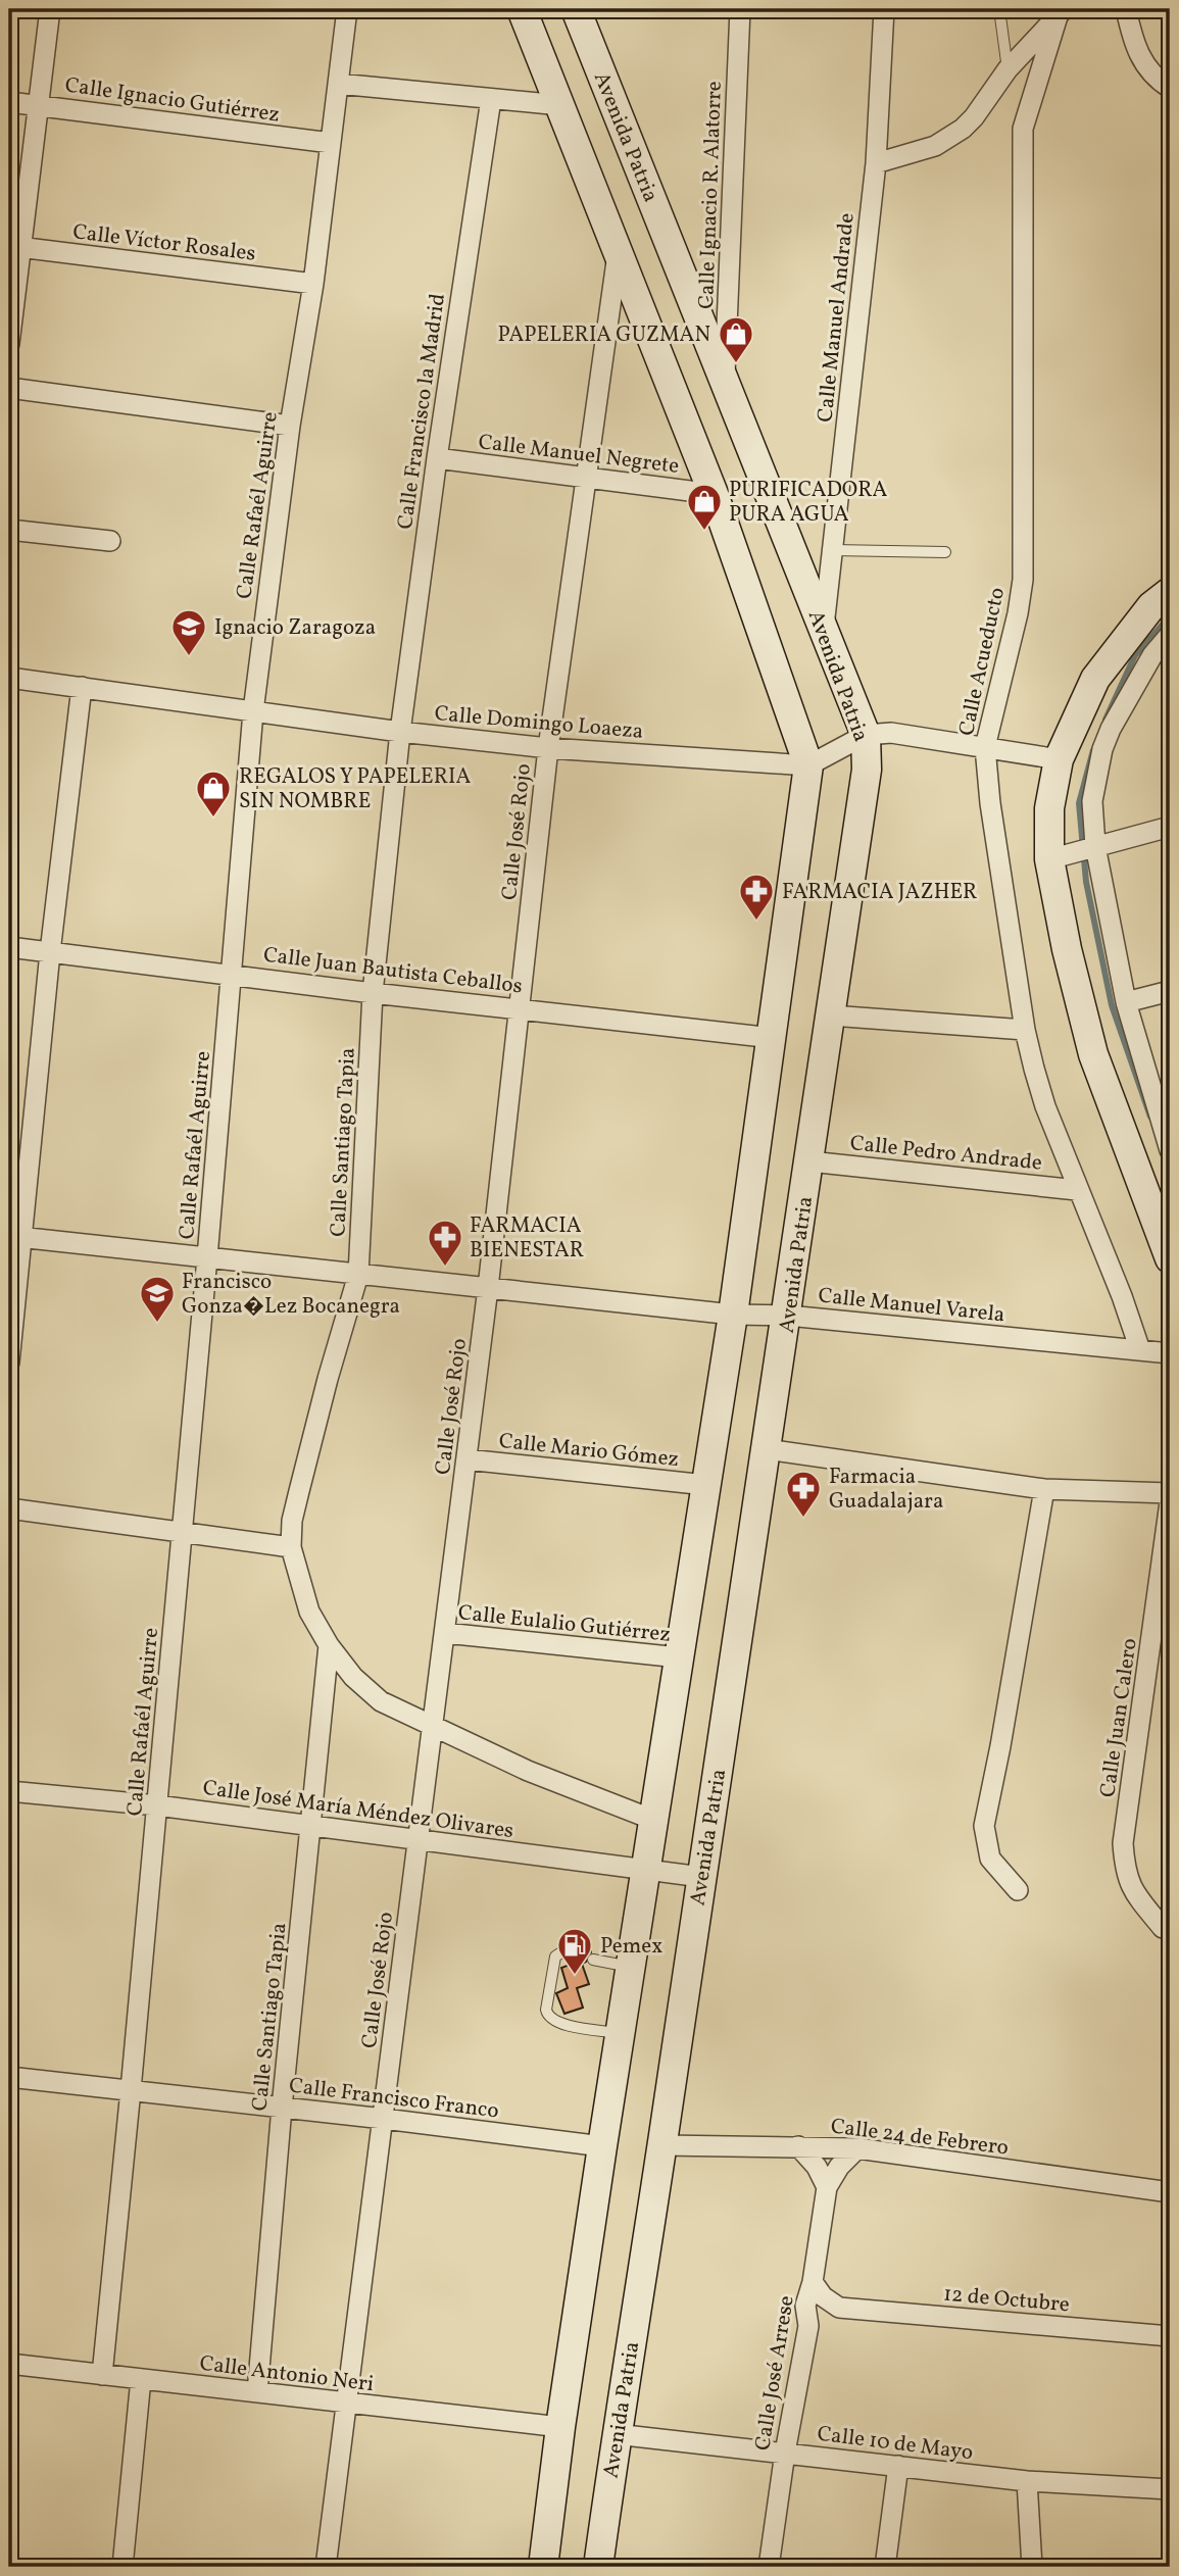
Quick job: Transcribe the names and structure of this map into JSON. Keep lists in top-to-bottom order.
{
  "streets": {
    "street": [
      "Calle Ignacio Gutiérrez",
      "Avenida Patria",
      "Calle Ignacio R. Alatorre",
      "Calle Víctor Rosales",
      "Calle Manuel Andrade",
      "Calle Francisco la Madrid",
      "Calle Manuel Negrete",
      "Calle Rafaél Aguirre",
      "Calle Acueducto",
      "Calle Domingo Loaeza",
      "Calle José Rojo",
      "Calle Juan Bautista Ceballos",
      "Calle Santiago Tapia",
      "Calle Pedro Andrade",
      "Calle Manuel Varela",
      "Calle Mario Gómez",
      "Calle Eulalio Gutiérrez",
      "Calle Juan Calero",
      "Calle José María Méndez Olivares",
      "Calle Francisco Franco",
      "Calle 24 de Febrero",
      "12 de Octubre",
      "Calle Antonio Neri",
      "Calle José Arrese",
      "Calle 10 de Mayo"
    ]
  },
  "crossings": [
    ["Calle Ignacio Gutiérrez", "Calle Rafaél Aguirre"],
    ["Avenida Patria", "Calle Ignacio R. Alatorre"],
    ["Avenida Patria", "Calle Manuel Andrade"],
    ["Avenida Patria", "Calle Pedro Andrade"],
    ["Avenida Patria", "Calle Manuel Varela"],
    ["Avenida Patria", "Calle José María Méndez Olivares"],
    ["Avenida Patria", "Calle 24 de Febrero"],
    ["Avenida Patria", "Calle 10 de Mayo"],
    ["Calle Víctor Rosales", "Calle Rafaél Aguirre"],
    ["Calle Francisco la Madrid", "Calle Manuel Negrete"],
    ["Calle Francisco la Madrid", "Calle Domingo Loaeza"],
    ["Calle Francisco la Madrid", "Calle Santiago Tapia"],
    ["Calle Manuel Negrete", "Calle José Rojo"],
    ["Calle Rafaél Aguirre", "Calle Domingo Loaeza"],
    ["Calle Rafaél Aguirre", "Calle Juan Bautista Ceballos"],
    ["Calle Rafaél Aguirre", "Calle Manuel Varela"],
    ["Calle Rafaél Aguirre", "Calle José María Méndez Olivares"],
    ["Calle Rafaél Aguirre", "Calle Francisco Franco"],
    ["Calle Rafaél Aguirre", "Calle Antonio Neri"],
    ["Calle Acueducto", "Calle Pedro Andrade"],
    ["Calle Acueducto", "Calle Manuel Varela"],
    ["Calle Domingo Loaeza", "Calle José Rojo"],
    ["Calle Domingo Loaeza", "Calle Santiago Tapia"],
    ["Calle José Rojo", "Calle Juan Bautista Ceballos"],
    ["Calle José Rojo", "Calle Manuel Varela"],
    ["Calle José Rojo", "Calle Mario Gómez"],
    ["Calle José Rojo", "Calle Eulalio Gutiérrez"],
    ["Calle José Rojo", "Calle José María Méndez Olivares"],
    ["Calle José Rojo", "Calle Francisco Franco"],
    ["Calle José Rojo", "Calle Antonio Neri"],
    ["Calle Juan Bautista Ceballos", "Calle Santiago Tapia"],
    ["Calle Santiago Tapia", "Calle Manuel Varela"],
    ["Calle Santiago Tapia", "Calle José María Méndez Olivares"],
    ["Calle Santiago Tapia", "Calle Francisco Franco"],
    ["Calle Santiago Tapia", "Calle Antonio Neri"],
    ["Calle 24 de Febrero", "Calle José Arrese"],
    ["Calle José Arrese", "Calle 10 de Mayo"]
  ],
  "places": {
    "shop": ["PAPELERIA GUZMAN", "PURIFICADORA PURA AGUA", "REGALOS Y PAPELERIA SIN NOMBRE"],
    "school or university": ["Ignacio Zaragoza", "Francisco Gonza�Lez Bocanegra"],
    "pharmacy": ["FARMACIA JAZHER", "FARMACIA BIENESTAR", "Farmacia Guadalajara"],
    "fuel station": ["Pemex"]
  }
}
